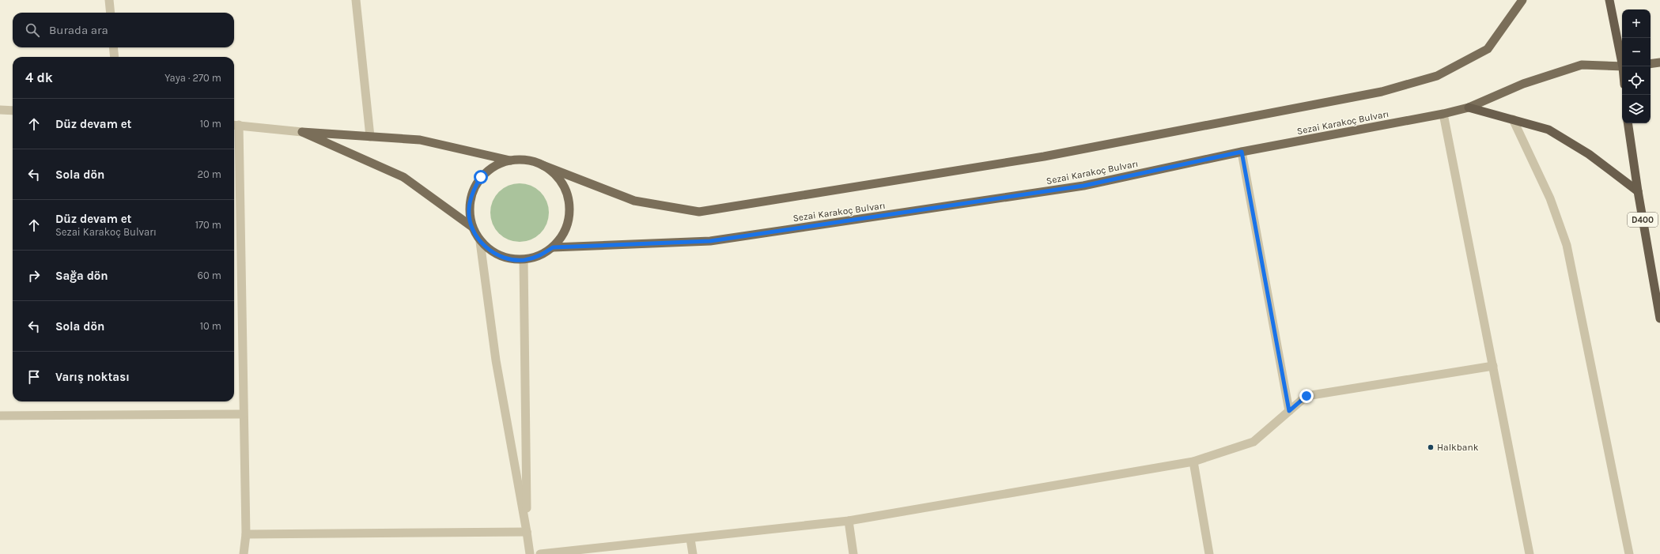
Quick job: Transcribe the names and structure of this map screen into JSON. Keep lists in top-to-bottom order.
{
  "streets": {
    "highway": ["D400"],
    "main road": ["Sezai Karakoç Bulvarı"]
  },
  "places": ["Halkbank"],
  "page": {
    "map_buttons": ["+", "−"],
    "search": "Burada ara",
    "heading": ["4 dk", "Yaya · 270 m"],
    "list": [
      ["Düz devam et", "10 m"],
      ["Sola dön", "20 m"],
      ["Düz devam et", "Sezai Karakoç Bulvarı", "170 m"],
      ["Sağa dön", "60 m"],
      ["Sola dön", "10 m"],
      "Varış noktası"
    ]
  }
}
